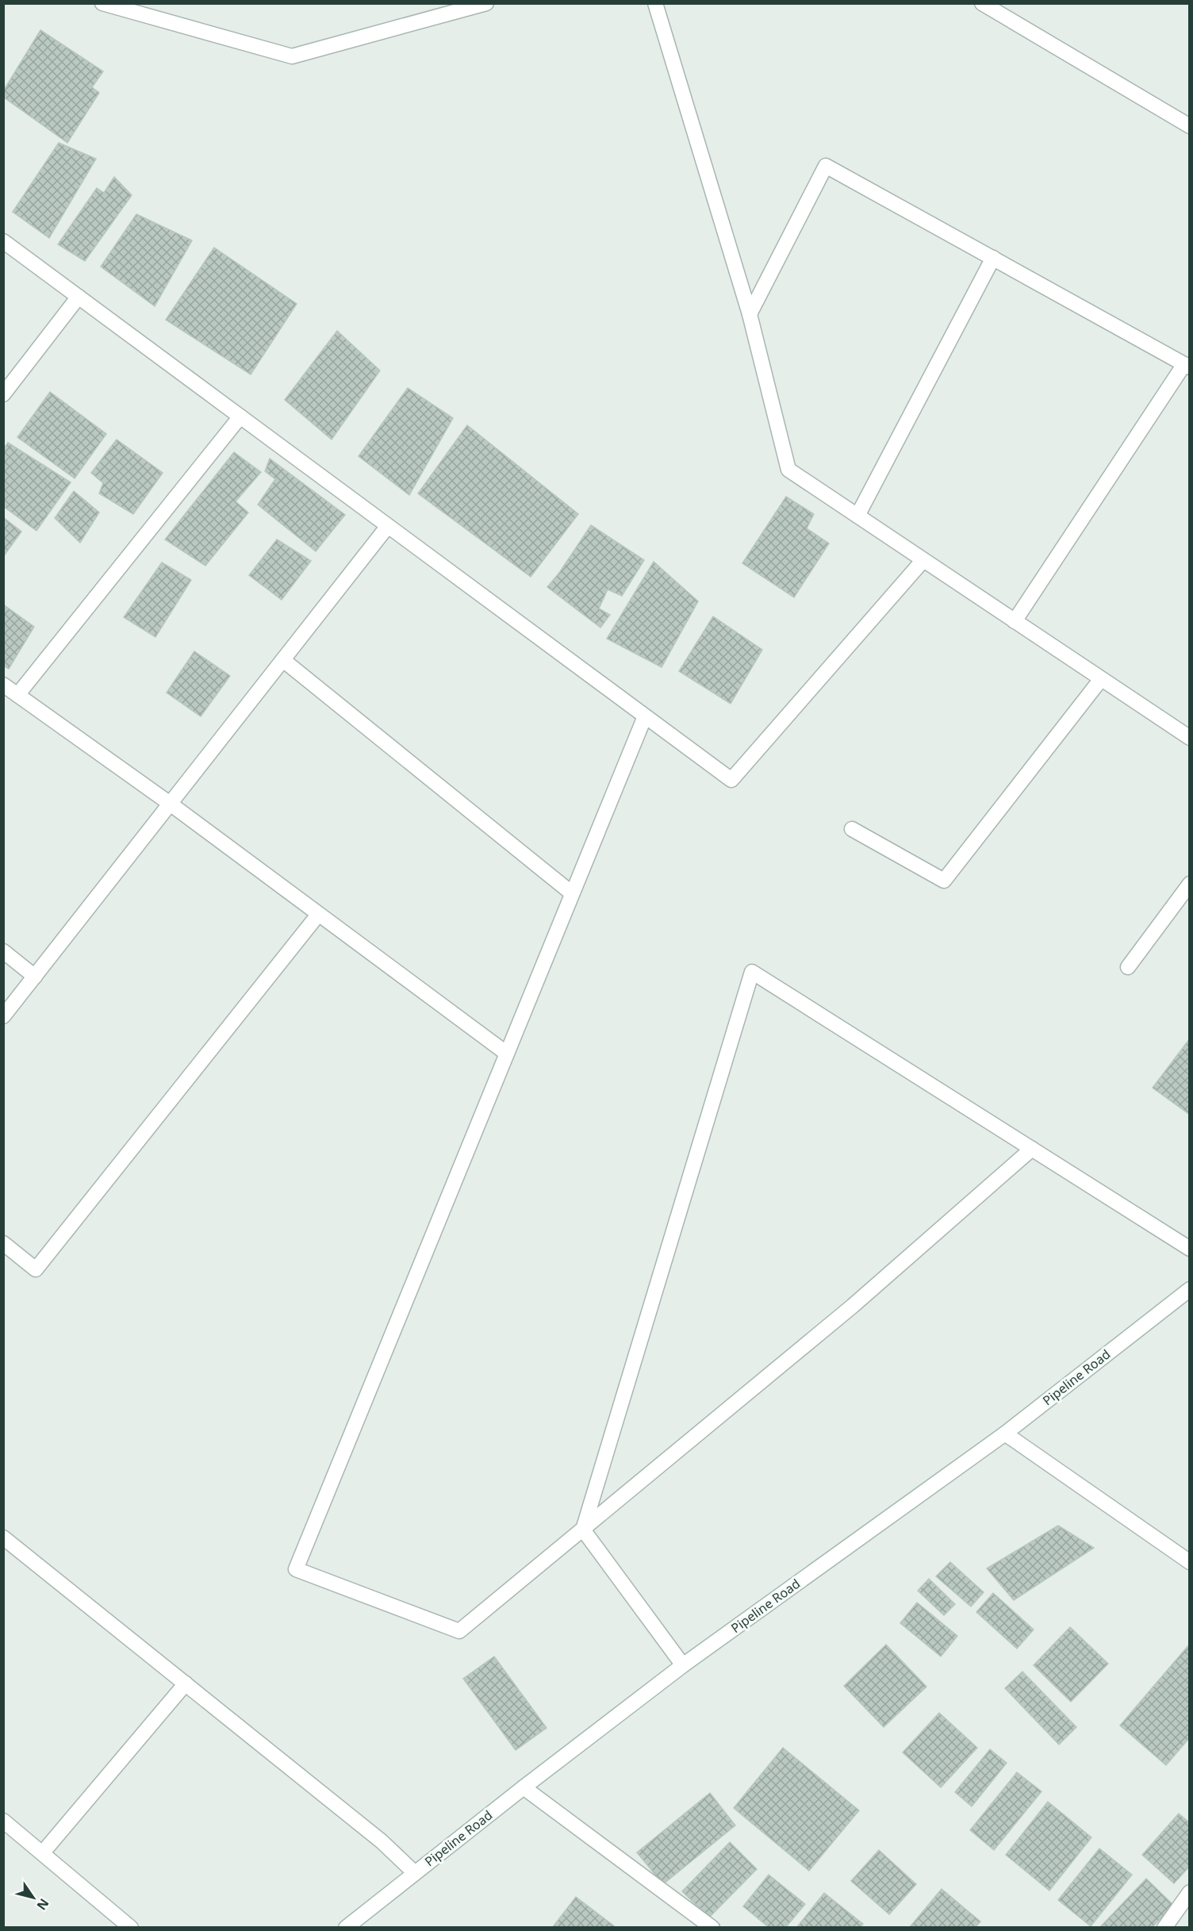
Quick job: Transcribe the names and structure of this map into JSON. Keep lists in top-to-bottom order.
{
  "streets": {
    "street": ["Pipeline Road"]
  },
  "north": "bottom right"
}
